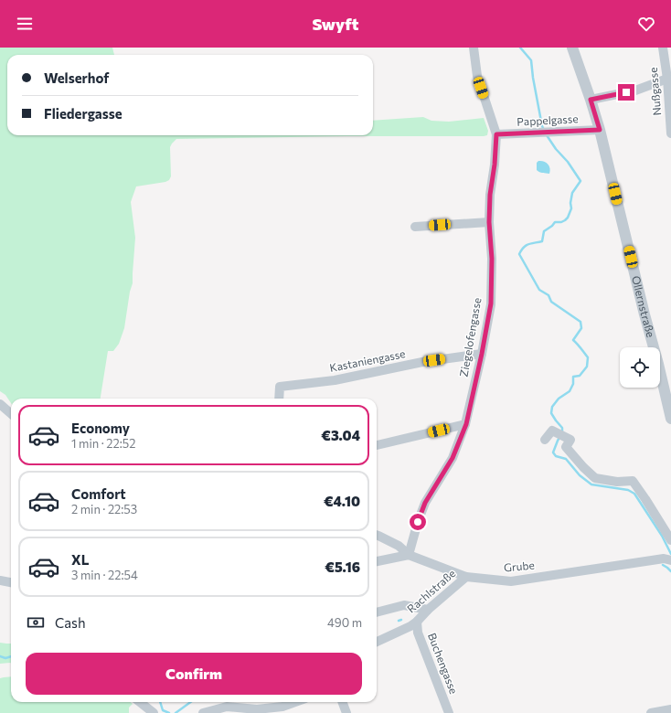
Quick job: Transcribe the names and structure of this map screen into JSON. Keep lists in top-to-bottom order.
{
  "streets": {
    "street": [
      "Nußgasse",
      "Pappelgasse",
      "Ollernstraße",
      "Ziegelofengasse",
      "Kastaniengasse",
      "Grube",
      "Rachlstraße",
      "Buchengasse"
    ]
  },
  "crossings": [
    ["Pappelgasse", "Ollernstraße"],
    ["Pappelgasse", "Ziegelofengasse"],
    ["Ziegelofengasse", "Kastaniengasse"],
    ["Ziegelofengasse", "Grube"],
    ["Grube", "Rachlstraße"],
    ["Rachlstraße", "Buchengasse"]
  ],
  "page": {
    "header": "Swyft",
    "banner": ["Welserhof", "Fliedergasse"],
    "list": [
      {
        "name": "Economy",
        "note": "1 min · 22:52",
        "value": "€3.04"
      },
      {
        "name": "Comfort",
        "note": "2 min · 22:53",
        "value": "€4.10"
      },
      {
        "name": "XL",
        "note": "3 min · 22:54",
        "value": "€5.16"
      }
    ],
    "pay": ["Cash", "490 m"],
    "buttons": "Confirm"
  }
}
